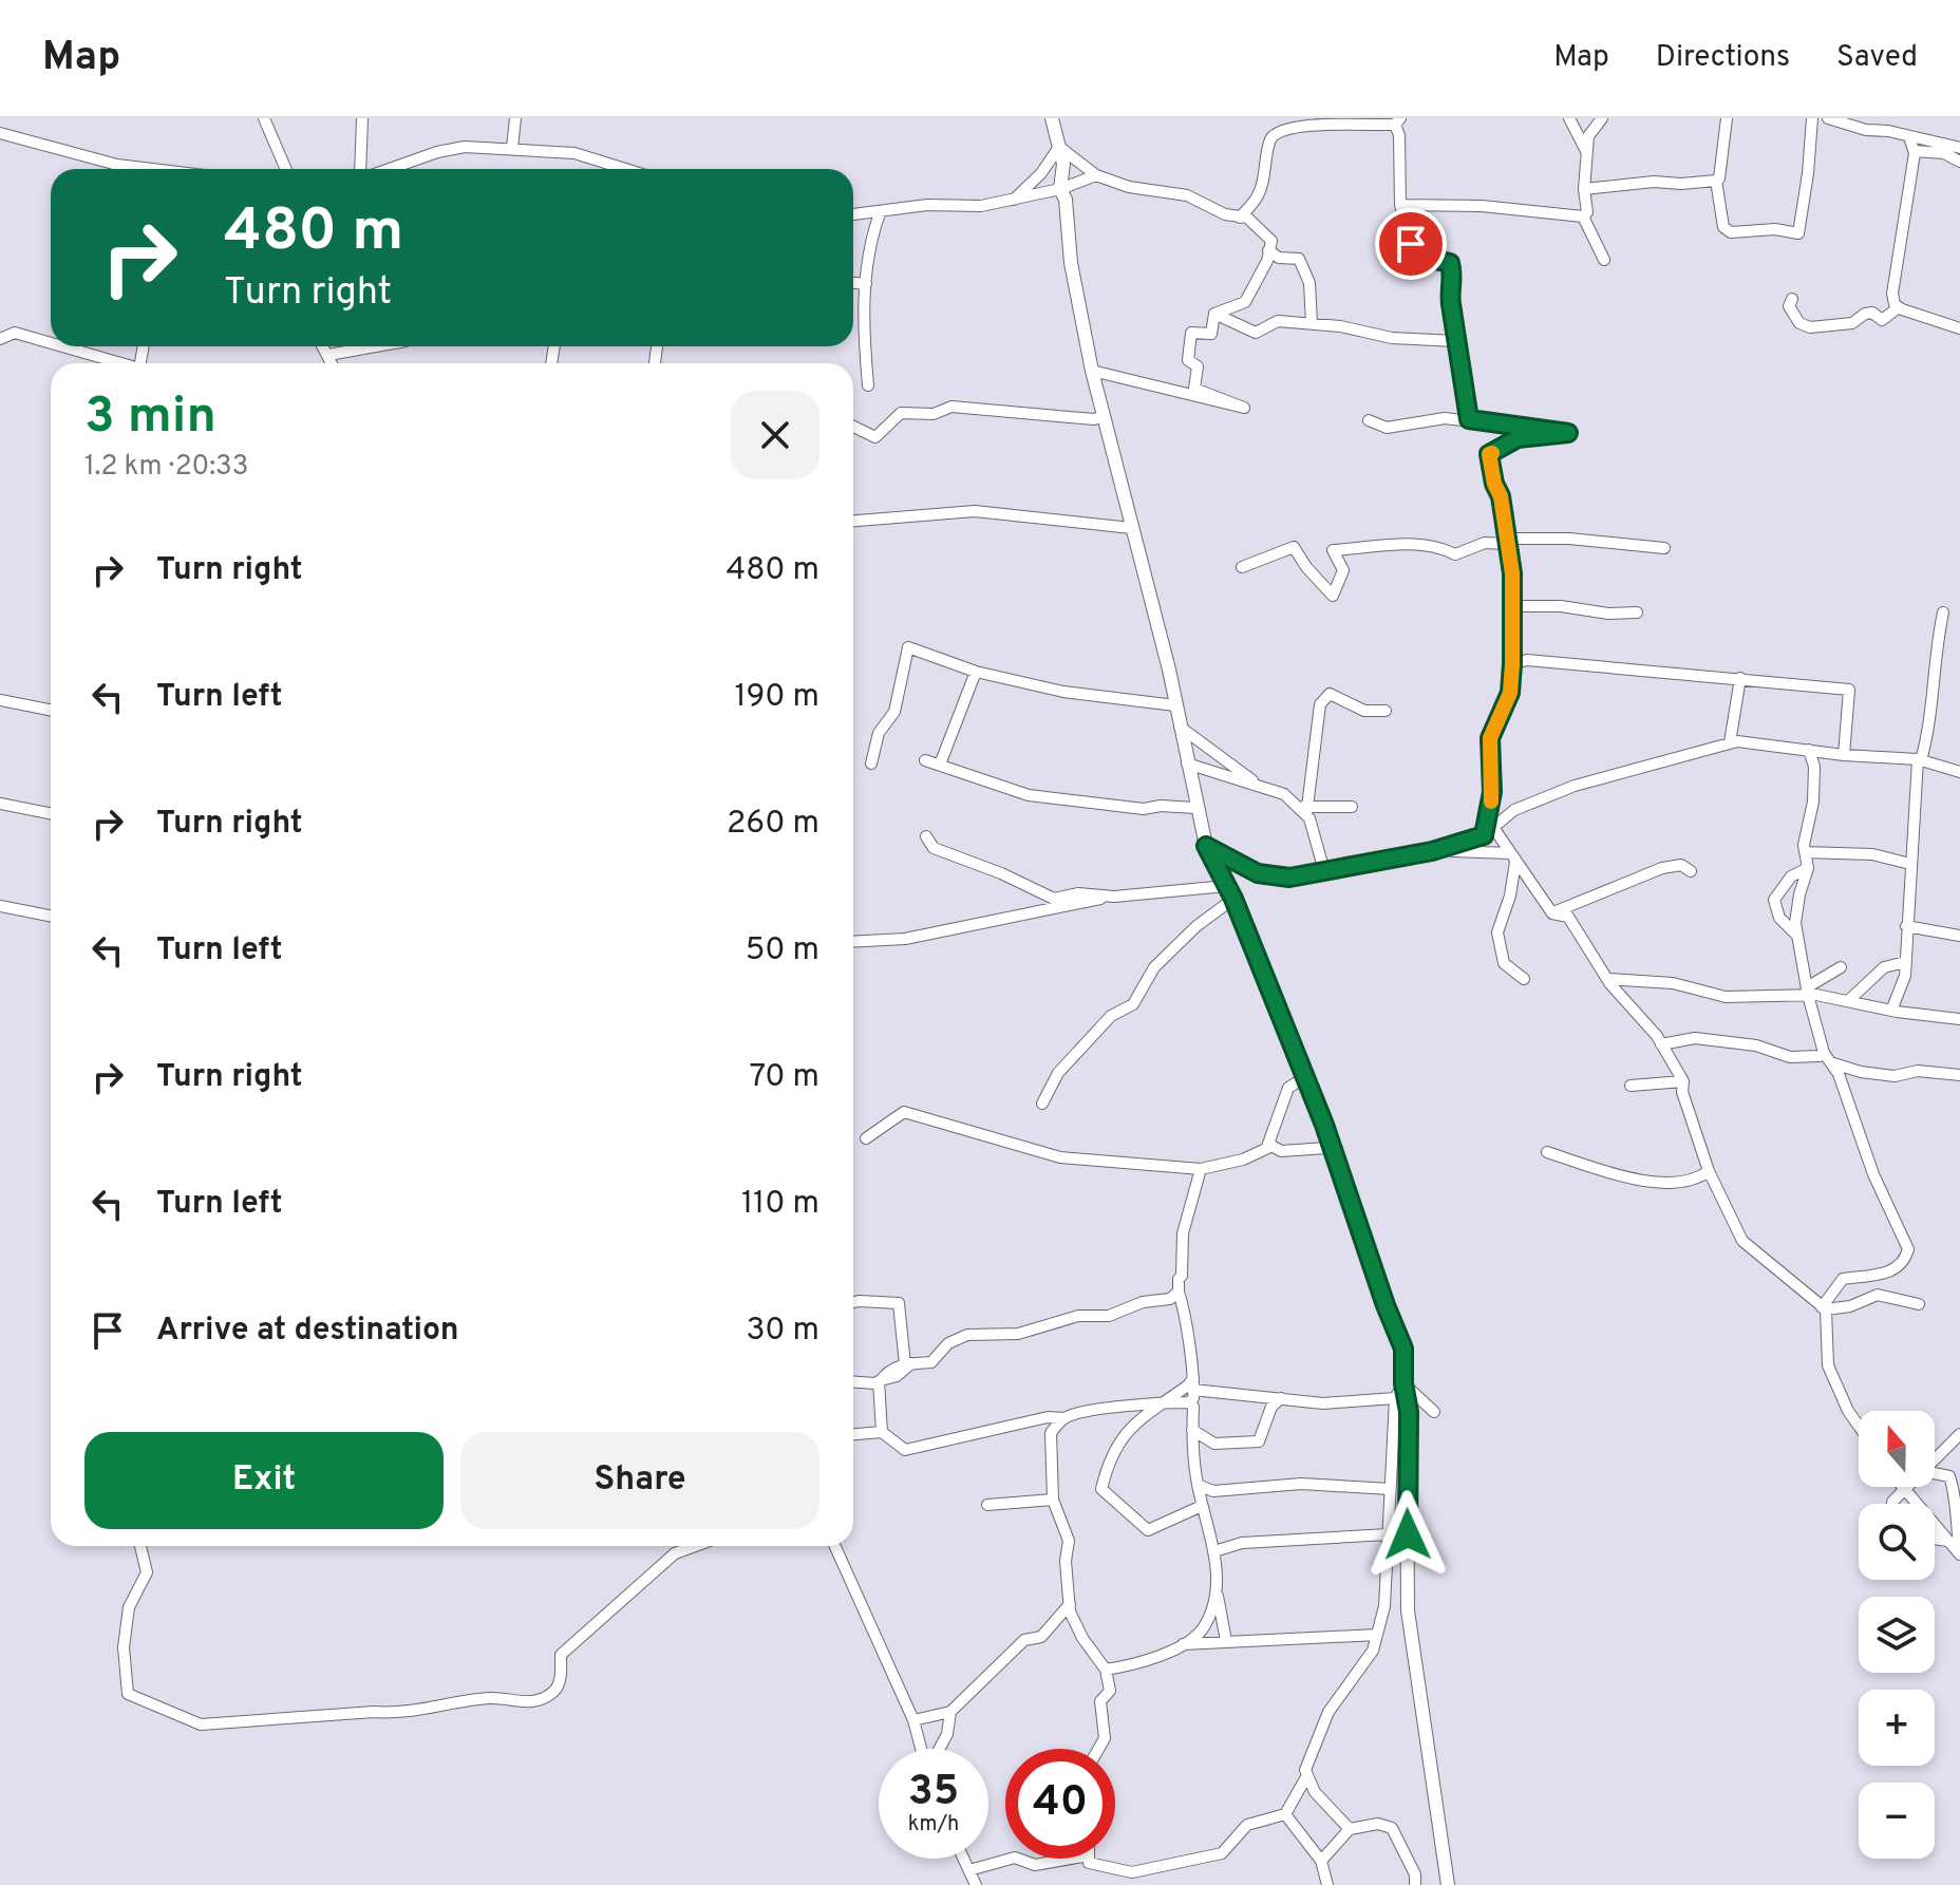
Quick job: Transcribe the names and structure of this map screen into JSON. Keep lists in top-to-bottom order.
{
  "north": "top",
  "page": {
    "header": "Map",
    "nav": ["Map", "Directions", "Saved"],
    "turn": ["480 m", "Turn right"],
    "heading": ["3 min", "1.2 km · 20:33"],
    "list": [
      {
        "name": "Turn right",
        "value": "480 m"
      },
      {
        "name": "Turn left",
        "value": "190 m"
      },
      {
        "name": "Turn right",
        "value": "260 m"
      },
      {
        "name": "Turn left",
        "value": "50 m"
      },
      {
        "name": "Turn right",
        "value": "70 m"
      },
      {
        "name": "Turn left",
        "value": "110 m"
      },
      {
        "name": "Arrive at destination",
        "value": "30 m"
      }
    ],
    "map_buttons": ["+", "−"],
    "buttons": ["Exit", "Share"],
    "speed": "35 km/h",
    "limit": "40"
  }
}
